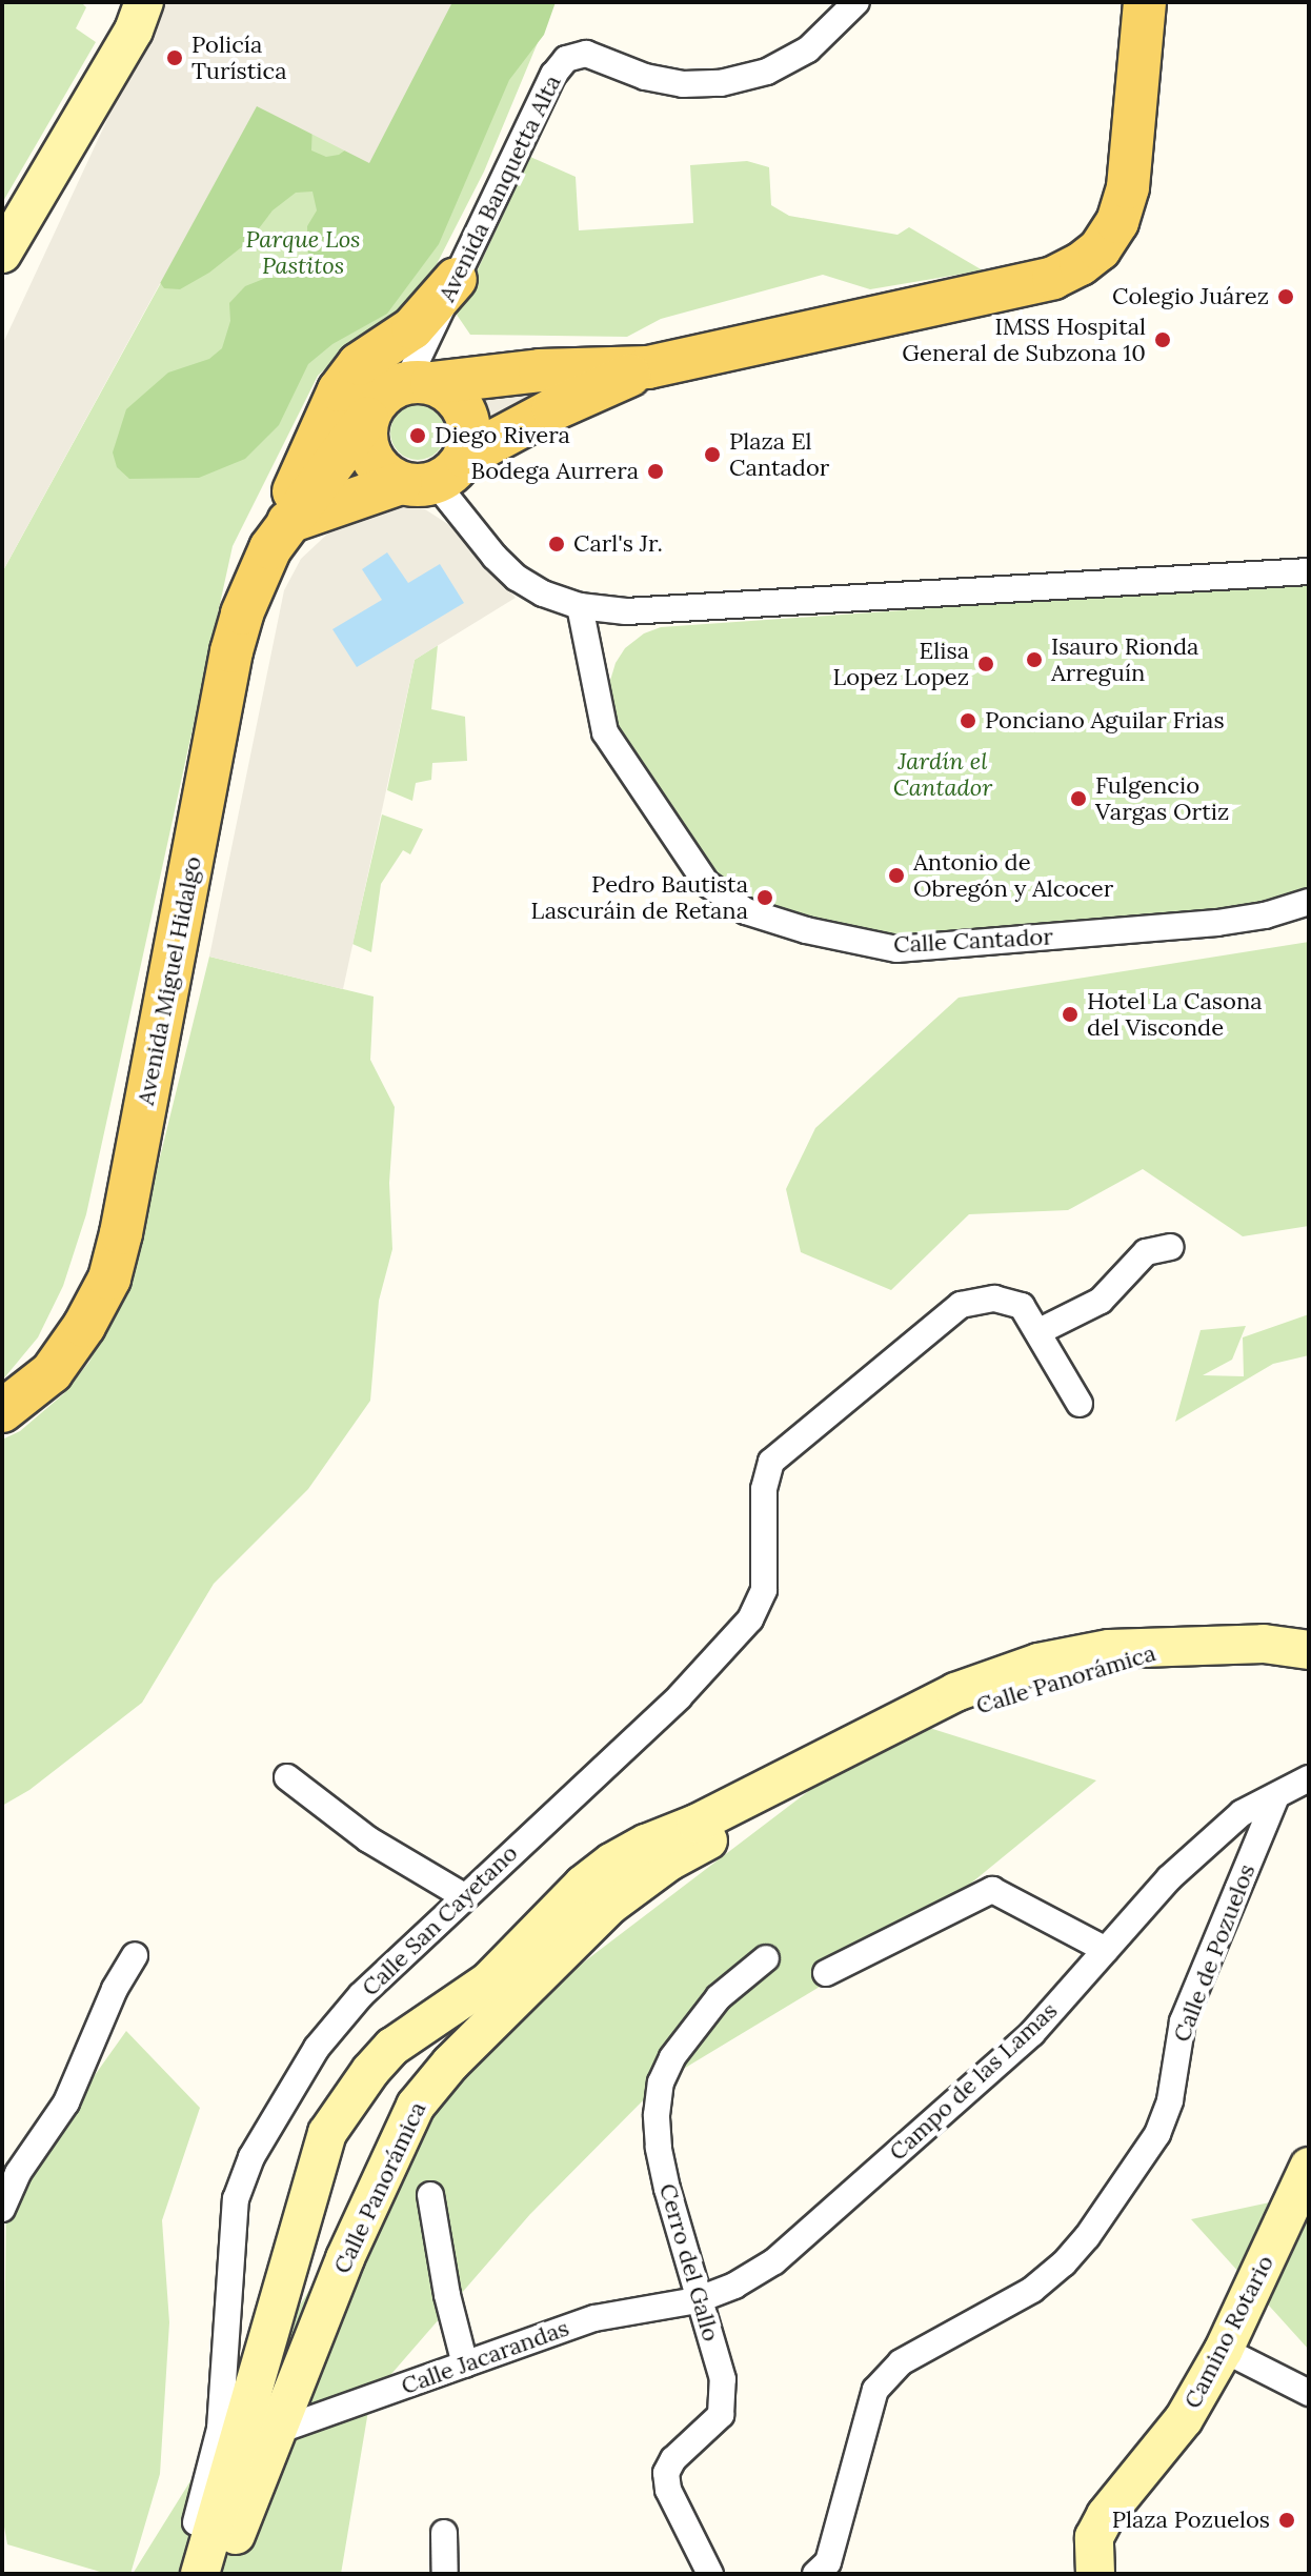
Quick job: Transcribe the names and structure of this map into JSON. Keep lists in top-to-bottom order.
{
  "streets": {
    "main road": ["Avenida Miguel Hidalgo"],
    "street": [
      "Avenida Banquetta Alta",
      "Calle Cantador",
      "Calle Panorámica",
      "Calle San Cayetano",
      "Calle de Pozuelos",
      "Campo de las Lamas",
      "Cerro del Gallo",
      "Camino Rotario",
      "Calle Jacarandas"
    ]
  },
  "crossings": [
    ["Avenida Banquetta Alta", "Avenida Miguel Hidalgo"],
    ["Calle Panorámica", "Calle Jacarandas"],
    ["Calle de Pozuelos", "Campo de las Lamas"],
    ["Campo de las Lamas", "Cerro del Gallo"],
    ["Campo de las Lamas", "Calle Jacarandas"],
    ["Cerro del Gallo", "Calle Jacarandas"]
  ],
  "parks": ["Parque Los Pastitos", "Jardín el Cantador"],
  "places": [
    "Policía Turística",
    "Colegio Juárez",
    "IMSS Hospital General de Subzona 10",
    "Diego Rivera",
    "Plaza El Cantador",
    "Bodega Aurrera",
    "Carl's Jr.",
    "Isauro Rionda Arreguín",
    "Elisa Lopez Lopez",
    "Ponciano Aguilar Frias",
    "Fulgencio Vargas Ortiz",
    "Antonio de Obregón y Alcocer",
    "Pedro Bautista Lascuráin de Retana",
    "Hotel La Casona del Visconde",
    "Plaza Pozuelos"
  ]
}
